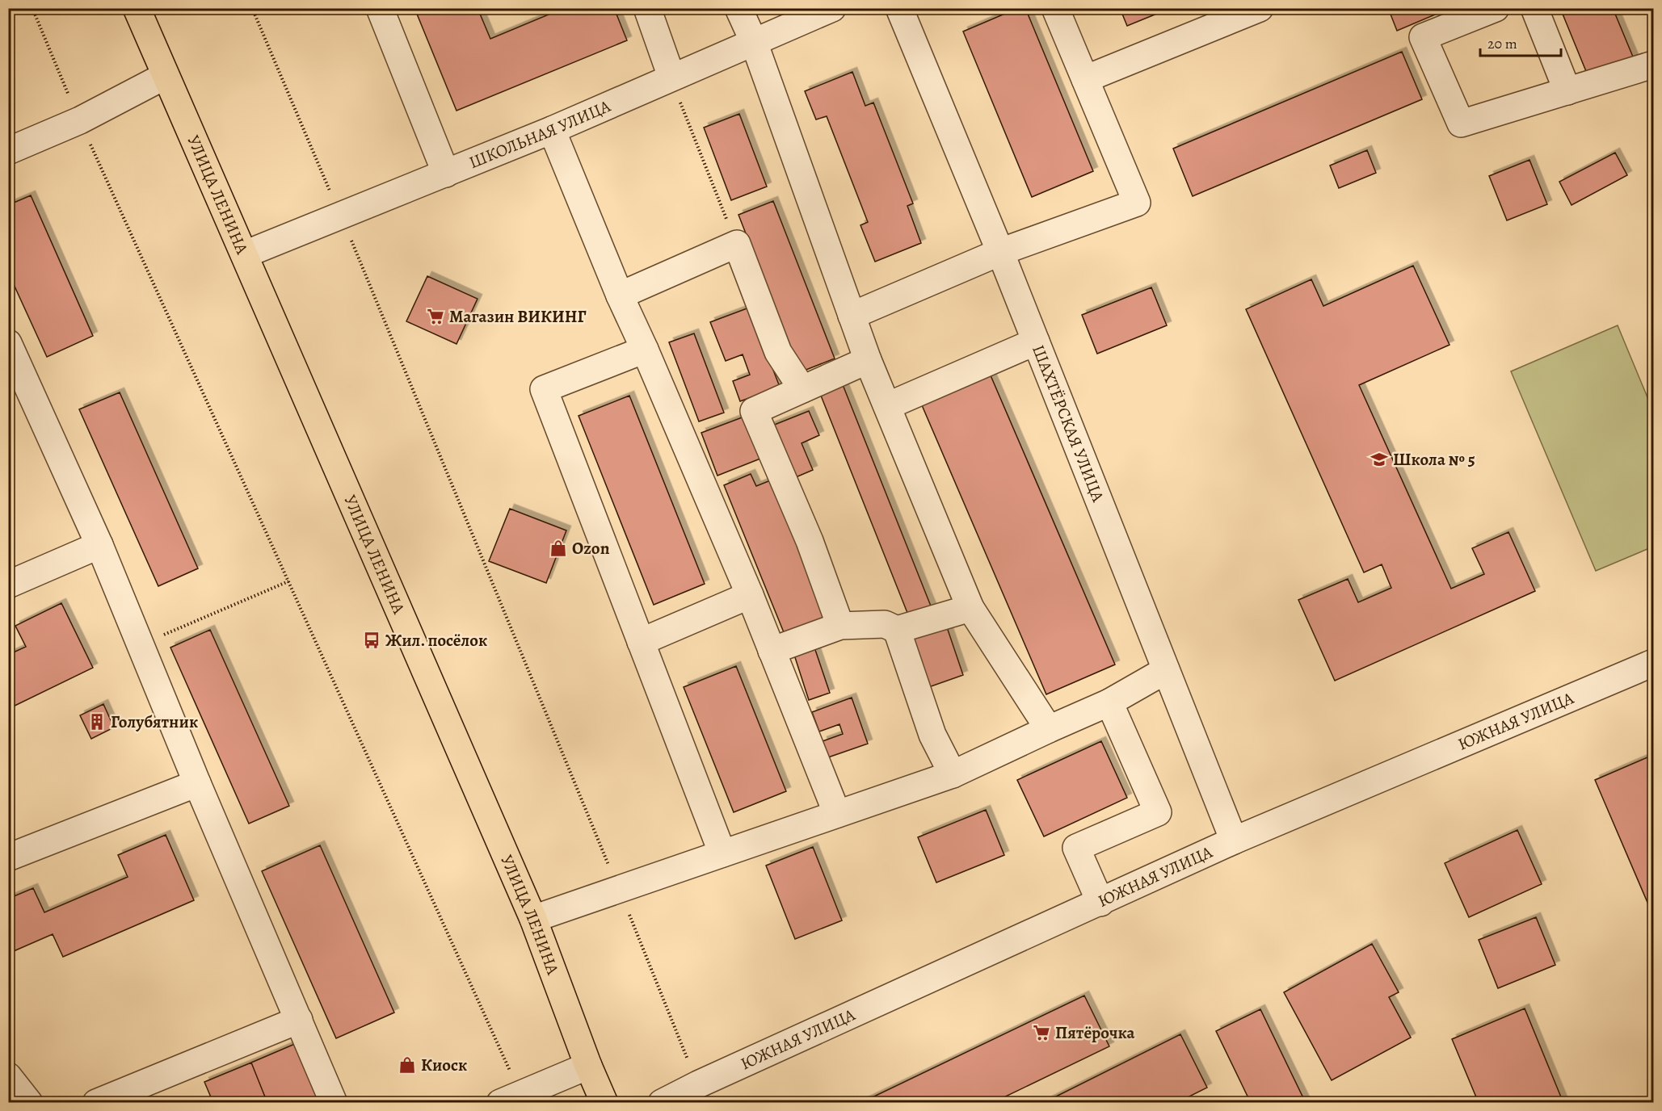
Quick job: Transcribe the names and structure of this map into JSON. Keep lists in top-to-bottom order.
{
  "streets": {
    "main road": ["УЛИЦА ЛЕНИНА"],
    "street": ["ШКОЛЬНАЯ УЛИЦА", "ШАХТЁРСКАЯ УЛИЦА", "ЮЖНАЯ УЛИЦА"]
  },
  "crossings": [
    ["ШКОЛЬНАЯ УЛИЦА", "УЛИЦА ЛЕНИНА"],
    ["ШАХТЁРСКАЯ УЛИЦА", "ЮЖНАЯ УЛИЦА"]
  ],
  "places": {
    "supermarket": ["Магазин ВИКИНГ", "Пятёрочка"],
    "school or university": ["Школа № 5"],
    "shop": ["Ozon", "Киоск"],
    "bus stop": ["Жил. посёлок"],
    "building": ["Голубятник"]
  },
  "scale_bar": "20 m"
}
